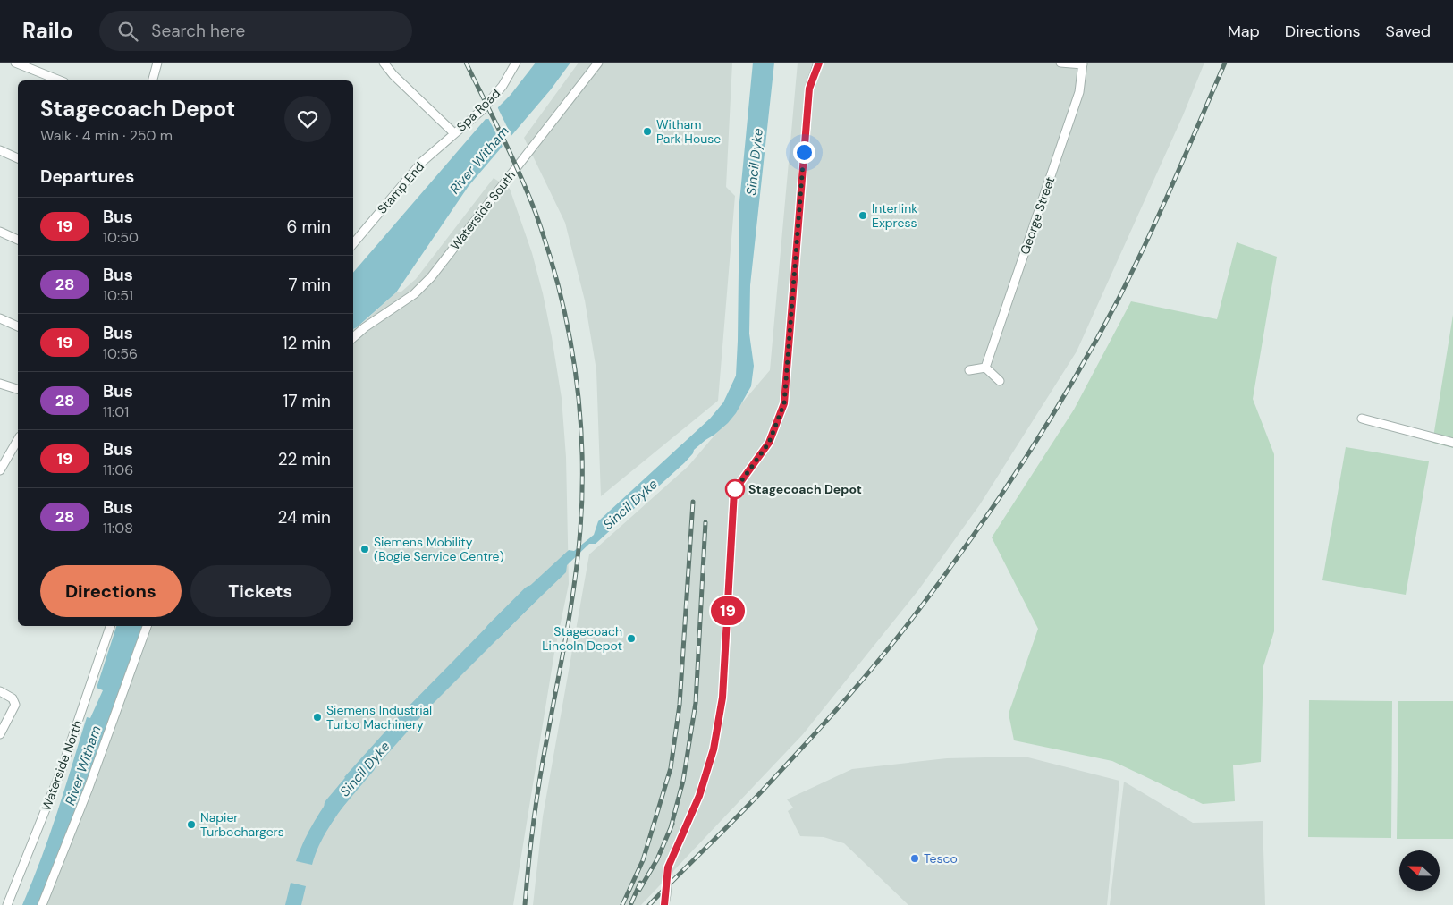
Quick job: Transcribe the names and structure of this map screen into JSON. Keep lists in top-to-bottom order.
{
  "streets": {
    "street": [
      "Spa Road",
      "Stamp End",
      "Waterside South",
      "George Street",
      "Waterside North"
    ]
  },
  "crossings": [
    ["Spa Road", "Stamp End"]
  ],
  "water": ["River Witham", "Sincil Dyke"],
  "places": [
    "Witham Park House",
    "Interlink Express",
    "Stagecoach Depot",
    "Siemens Mobility (Bogie Service Centre)",
    "Stagecoach Lincoln Depot",
    "Siemens Industrial Turbo Machinery",
    "Napier Turbochargers",
    "Tesco"
  ],
  "lines": ["bus line 19"],
  "north": "left",
  "page": {
    "header": "Railo",
    "search": "Search here",
    "nav": ["Map", "Directions", "Saved"],
    "on_map": "19",
    "heading": [
      ["Stagecoach Depot", "Walk · 4 min · 250 m"],
      "Departures"
    ],
    "list": [
      {
        "mark": "19",
        "name": "Bus",
        "note": "10:50",
        "value": "6 min"
      },
      {
        "mark": "28",
        "name": "Bus",
        "note": "10:51",
        "value": "7 min"
      },
      {
        "mark": "19",
        "name": "Bus",
        "note": "10:56",
        "value": "12 min"
      },
      {
        "mark": "28",
        "name": "Bus",
        "note": "11:01",
        "value": "17 min"
      },
      {
        "mark": "19",
        "name": "Bus",
        "note": "11:06",
        "value": "22 min"
      },
      {
        "mark": "28",
        "name": "Bus",
        "note": "11:08",
        "value": "24 min"
      }
    ],
    "buttons": ["Directions", "Tickets"]
  }
}
